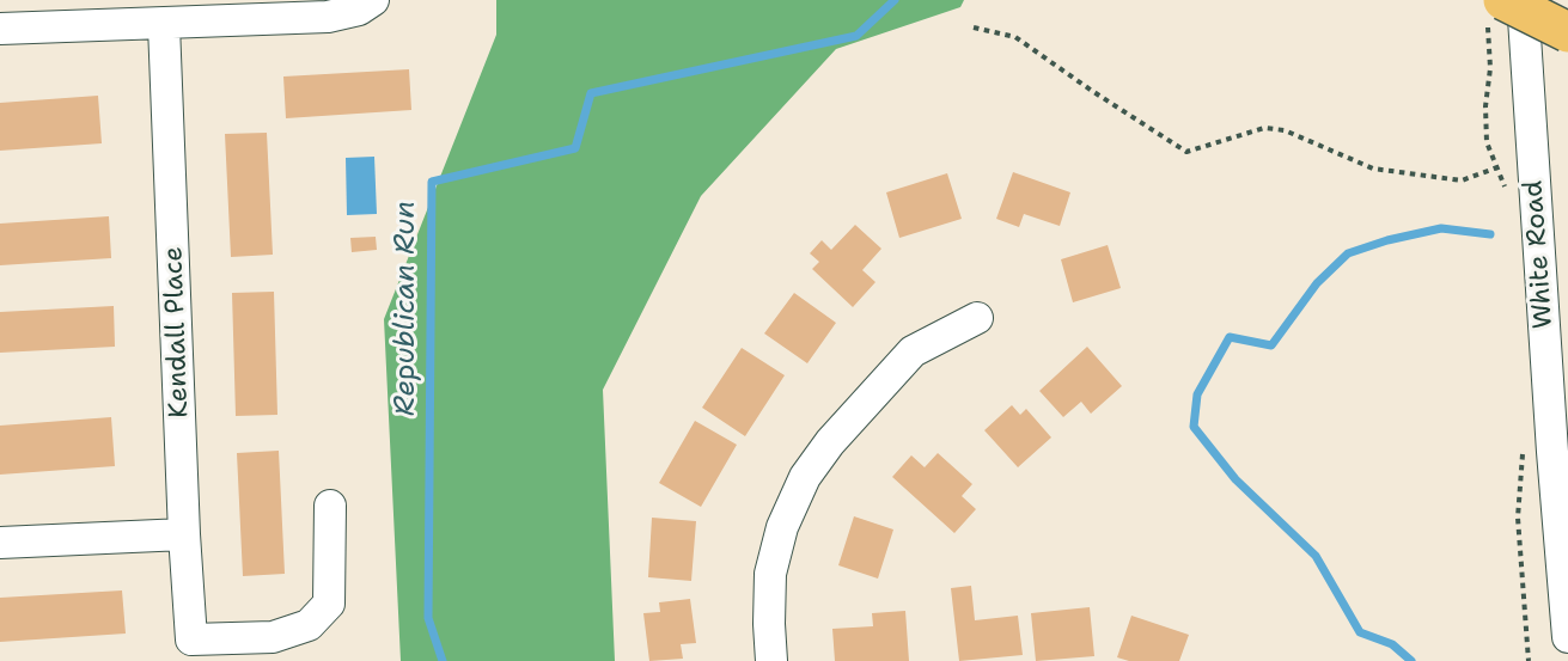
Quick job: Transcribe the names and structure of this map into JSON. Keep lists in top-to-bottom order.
{
  "streets": {
    "street": ["White Road", "Kendall Place"]
  },
  "water": ["Republican Run"]
}
